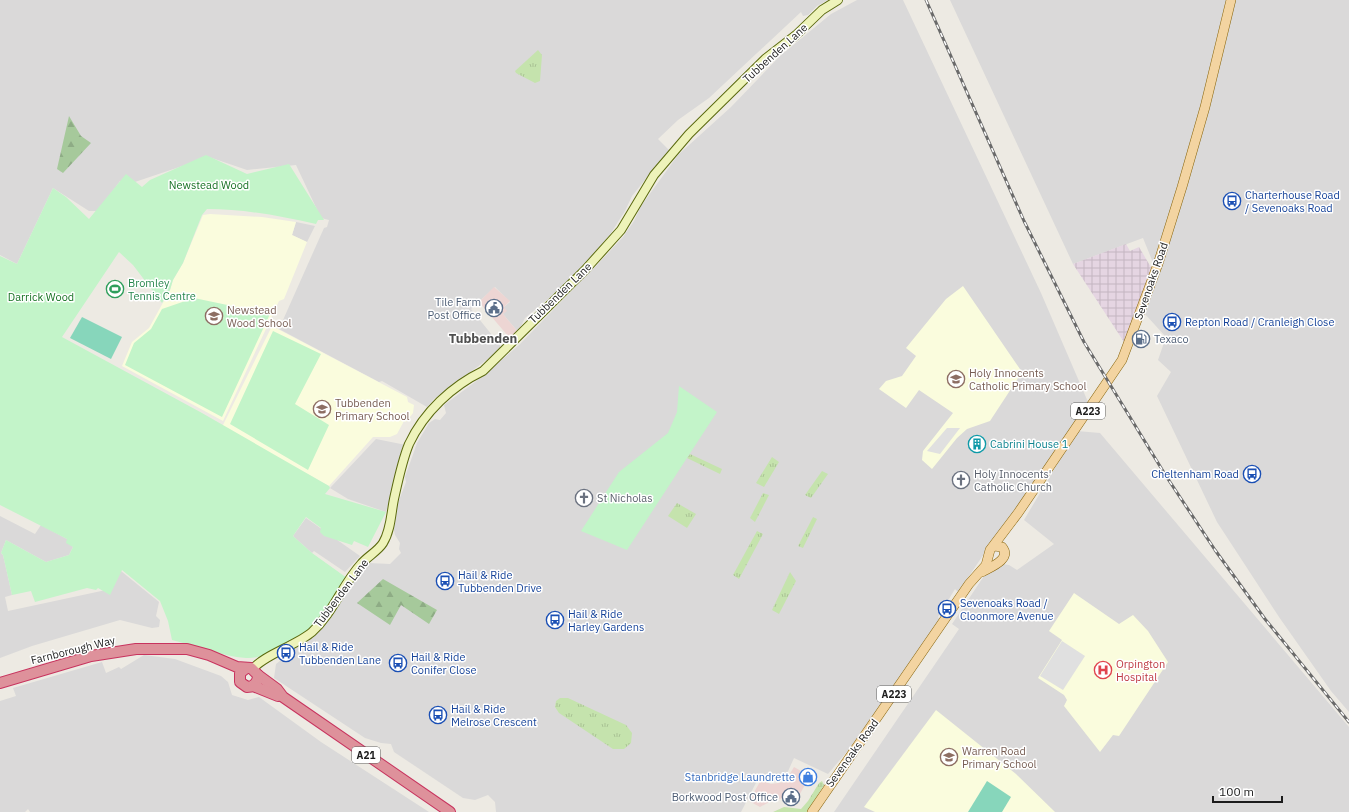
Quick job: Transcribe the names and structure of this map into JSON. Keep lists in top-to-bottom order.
{
  "streets": {
    "highway": ["Farnborough Way", "A21"],
    "main road": ["Sevenoaks Road", "A223"],
    "street": ["Tubbenden Lane"]
  },
  "crossings": [
    ["Tubbenden Lane", "Farnborough Way"],
    ["Sevenoaks Road", "A223"]
  ],
  "districts": ["Tubbenden"],
  "parks": ["Newstead Wood", "Darrick Wood"],
  "places": {
    "bus stop": [
      "Charterhouse Road / Sevenoaks Road",
      "Repton Road / Cranleigh Close",
      "Cheltenham Road",
      "Hail & Ride Tubbenden Drive",
      "Sevenoaks Road / Cloonmore Avenue",
      "Hail & Ride Harley Gardens",
      "Hail & Ride Tubbenden Lane",
      "Hail & Ride Conifer Close",
      "Hail & Ride Melrose Crescent"
    ],
    "sports": ["Bromley Tennis Centre"],
    "public building": ["Tile Farm Post Office", "Borkwood Post Office"],
    "school or university": [
      "Newstead Wood School",
      "Holy Innocents Catholic Primary School",
      "Tubbenden Primary School",
      "Warren Road Primary School"
    ],
    "fuel station": ["Texaco"],
    "building": ["Cabrini House 1"],
    "church": ["Holy Innocents' Catholic Church", "St Nicholas"],
    "hospital": ["Orpington Hospital"],
    "shop": ["Stanbridge Laundrette"]
  },
  "scale_bar": "100 m"
}
